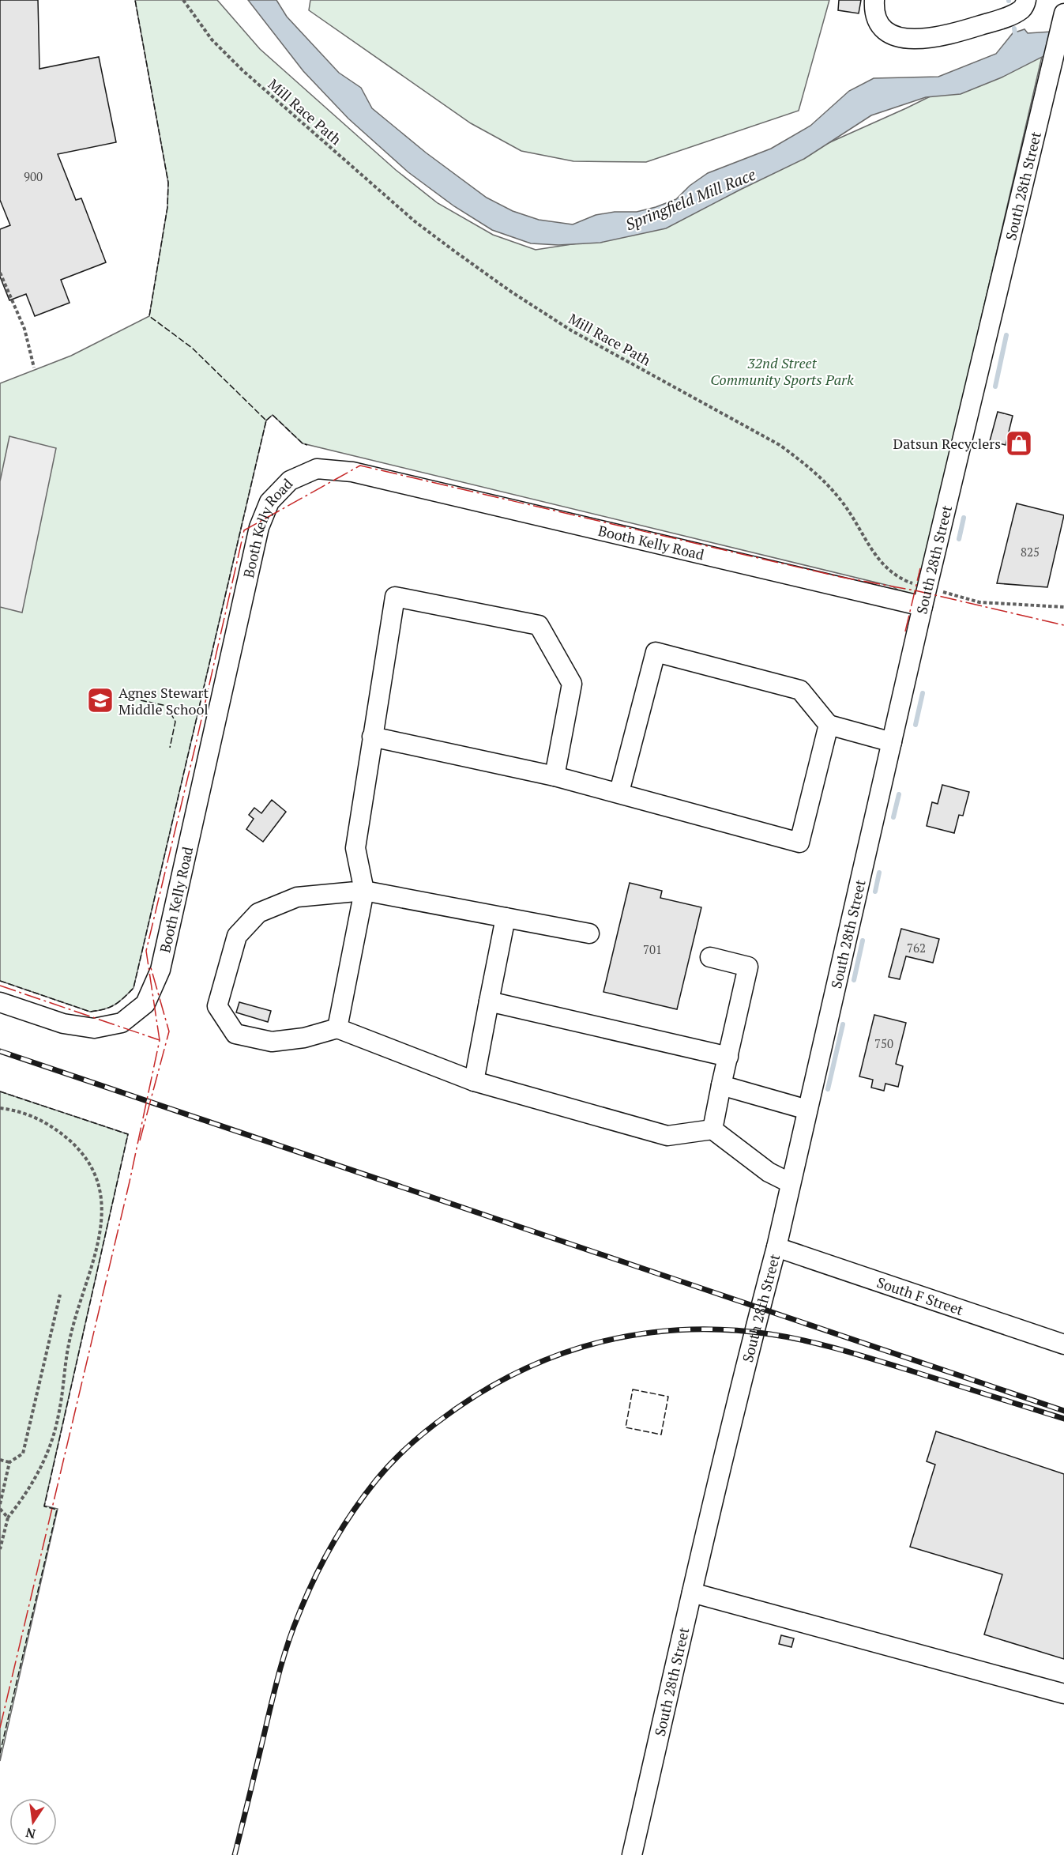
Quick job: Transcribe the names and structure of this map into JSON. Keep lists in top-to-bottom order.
{
  "streets": {
    "street": ["South 28th Street", "Booth Kelly Road", "South F Street"],
    "path": ["Mill Race Path"]
  },
  "crossings": [
    ["Mill Race Path", "South 28th Street"],
    ["South 28th Street", "Booth Kelly Road"],
    ["South 28th Street", "South F Street"]
  ],
  "water": ["Springfield Mill Race"],
  "parks": ["32nd Street Community Sports Park"],
  "places": {
    "shop": ["Datsun Recyclers"],
    "school or university": ["Agnes Stewart Middle School"]
  },
  "house_numbers": [
    "900",
    "825",
    "762",
    "701",
    "750"
  ],
  "north": "bottom"
}
